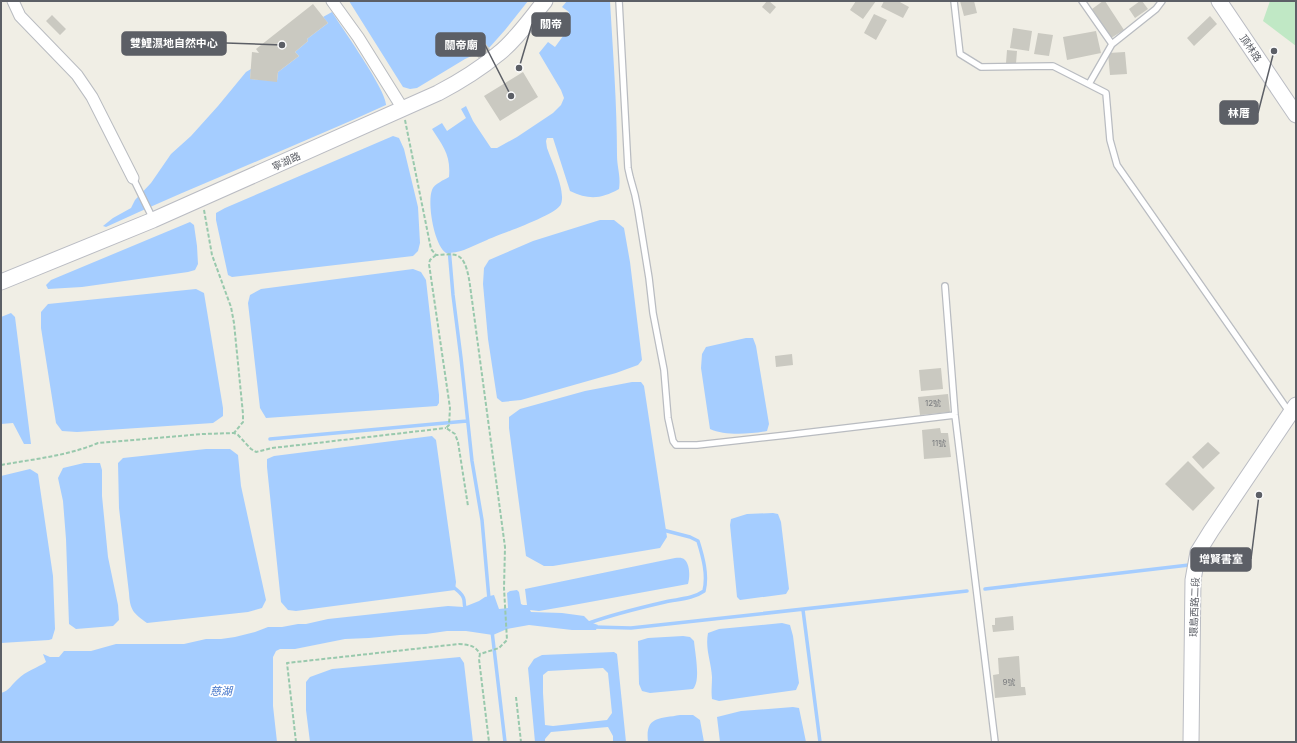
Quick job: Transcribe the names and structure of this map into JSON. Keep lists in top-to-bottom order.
{
  "streets": {
    "main road": ["頂林路", "寧湖路", "環島西路二段"]
  },
  "water": ["慈湖"],
  "places": [
    "雙鯉濕地自然中心",
    "林厝",
    "關帝",
    "關帝廟",
    "增賢書室"
  ],
  "house_numbers": ["12號", "11號", "9號"]
}
